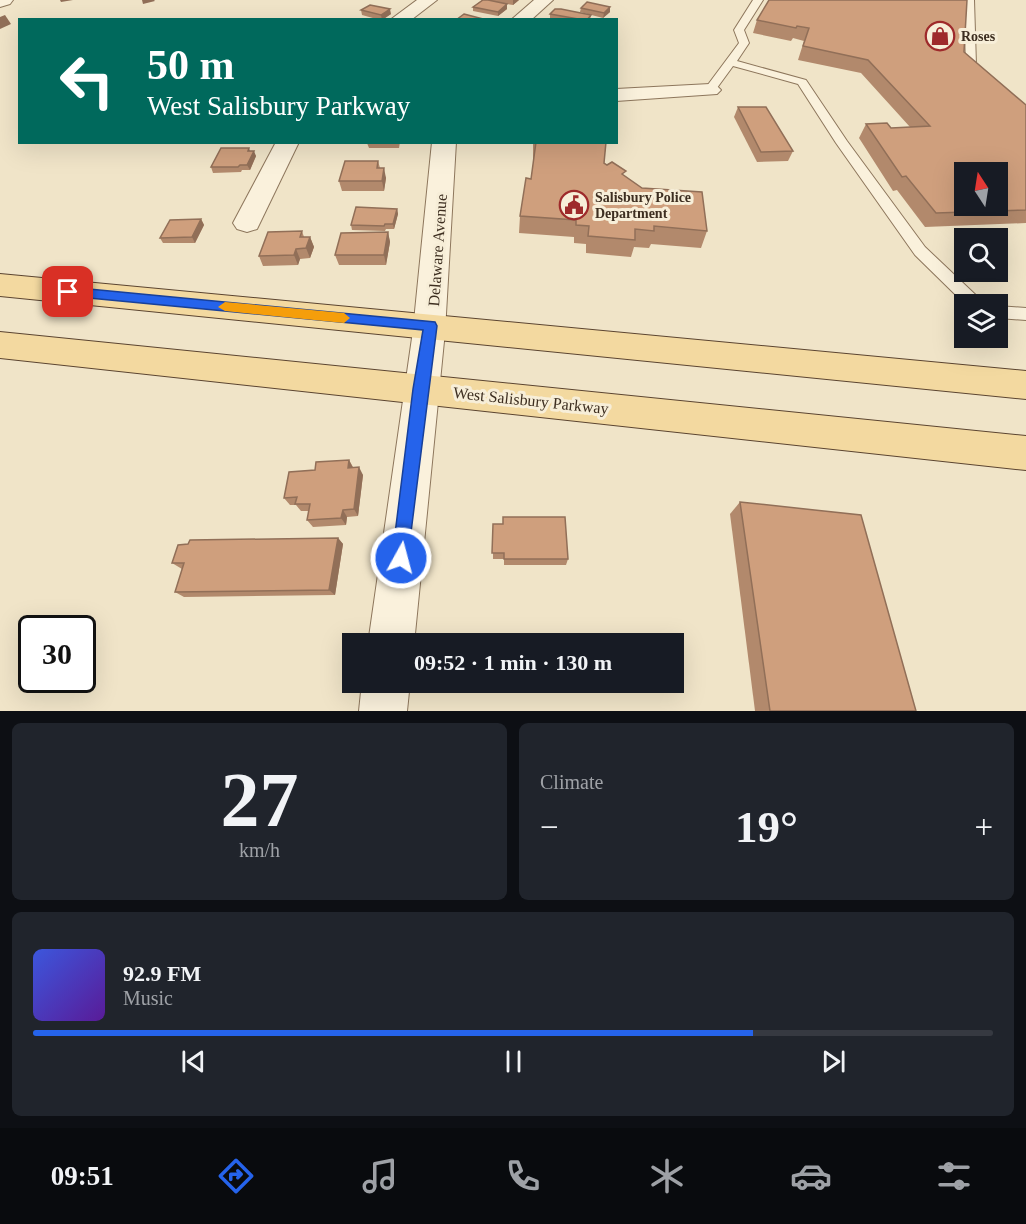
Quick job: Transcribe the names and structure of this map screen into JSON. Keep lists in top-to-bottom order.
{
  "streets": {
    "main road": ["West Salisbury Parkway"],
    "street": ["Delaware Avenue"]
  },
  "crossings": [
    ["Delaware Avenue", "West Salisbury Parkway"]
  ],
  "places": {
    "shop": ["Roses"],
    "public building": ["Salisbury Police Department"]
  },
  "north": "top",
  "page": {
    "turn": ["50 m", "West Salisbury Parkway"],
    "limit": "30",
    "trip": "09:52 · 1 min · 130 m",
    "tile": [
      ["27", "km/h"],
      "Climate"
    ],
    "heat": ["−", "19°", "+"],
    "song": ["92.9 FM", "Music"],
    "tabs": "09:51"
  }
}
